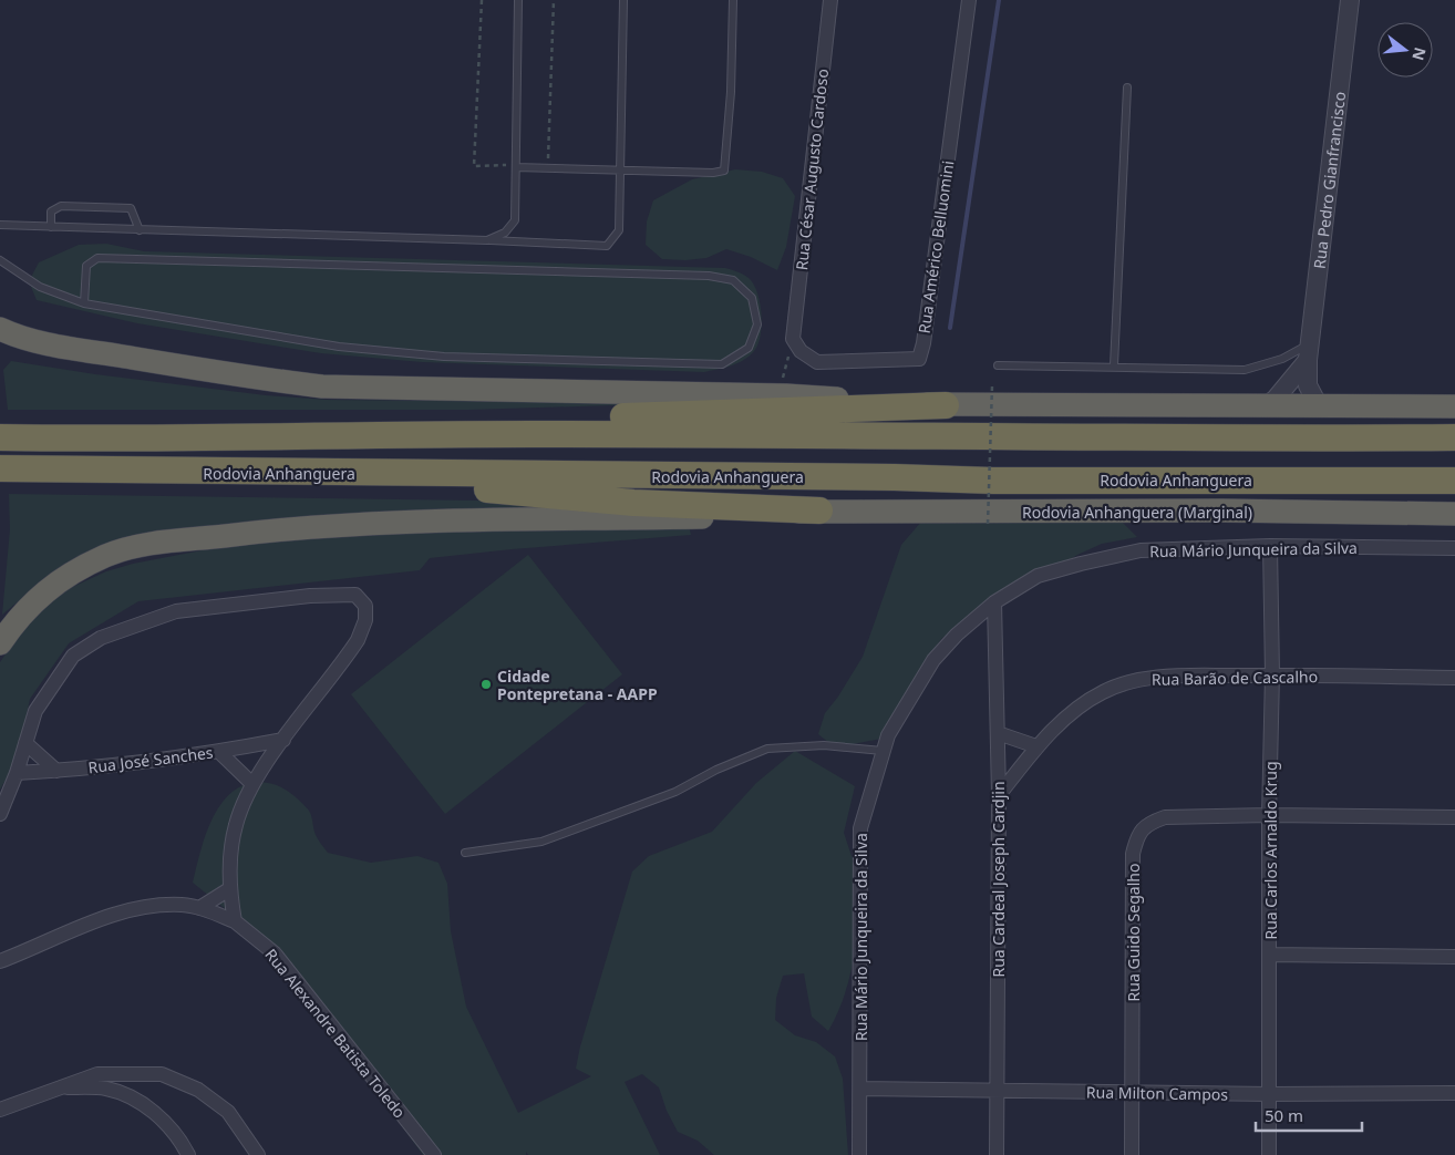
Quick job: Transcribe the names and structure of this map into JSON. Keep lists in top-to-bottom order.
{
  "streets": {
    "highway": ["Rodovia Anhanguera", "Rodovia Anhanguera (Marginal)"],
    "street": [
      "Rua César Augusto Cardoso",
      "Rua Pedro Gianfrancisco",
      "Rua Américo Belluomini",
      "Rua Mário Junqueira da Silva",
      "Rua Barão de Cascalho",
      "Rua José Sanches",
      "Rua Carlos Arnaldo Krug",
      "Rua Cardeal Joseph Cardjin",
      "Rua Guido Segalho",
      "Rua Alexandre Batista Toledo",
      "Rua Milton Campos"
    ]
  },
  "crossings": [
    ["Rua César Augusto Cardoso", "Rua Américo Belluomini"],
    ["Rua Mário Junqueira da Silva", "Rua Carlos Arnaldo Krug"],
    ["Rua Mário Junqueira da Silva", "Rua Cardeal Joseph Cardjin"],
    ["Rua Mário Junqueira da Silva", "Rua Milton Campos"],
    ["Rua Barão de Cascalho", "Rua Carlos Arnaldo Krug"],
    ["Rua Barão de Cascalho", "Rua Cardeal Joseph Cardjin"],
    ["Rua Carlos Arnaldo Krug", "Rua Guido Segalho"],
    ["Rua Carlos Arnaldo Krug", "Rua Milton Campos"],
    ["Rua Cardeal Joseph Cardjin", "Rua Milton Campos"],
    ["Rua Guido Segalho", "Rua Milton Campos"]
  ],
  "places": ["Cidade Pontepretana - AAPP"],
  "scale_bar": "50 m",
  "north": "right"
}
